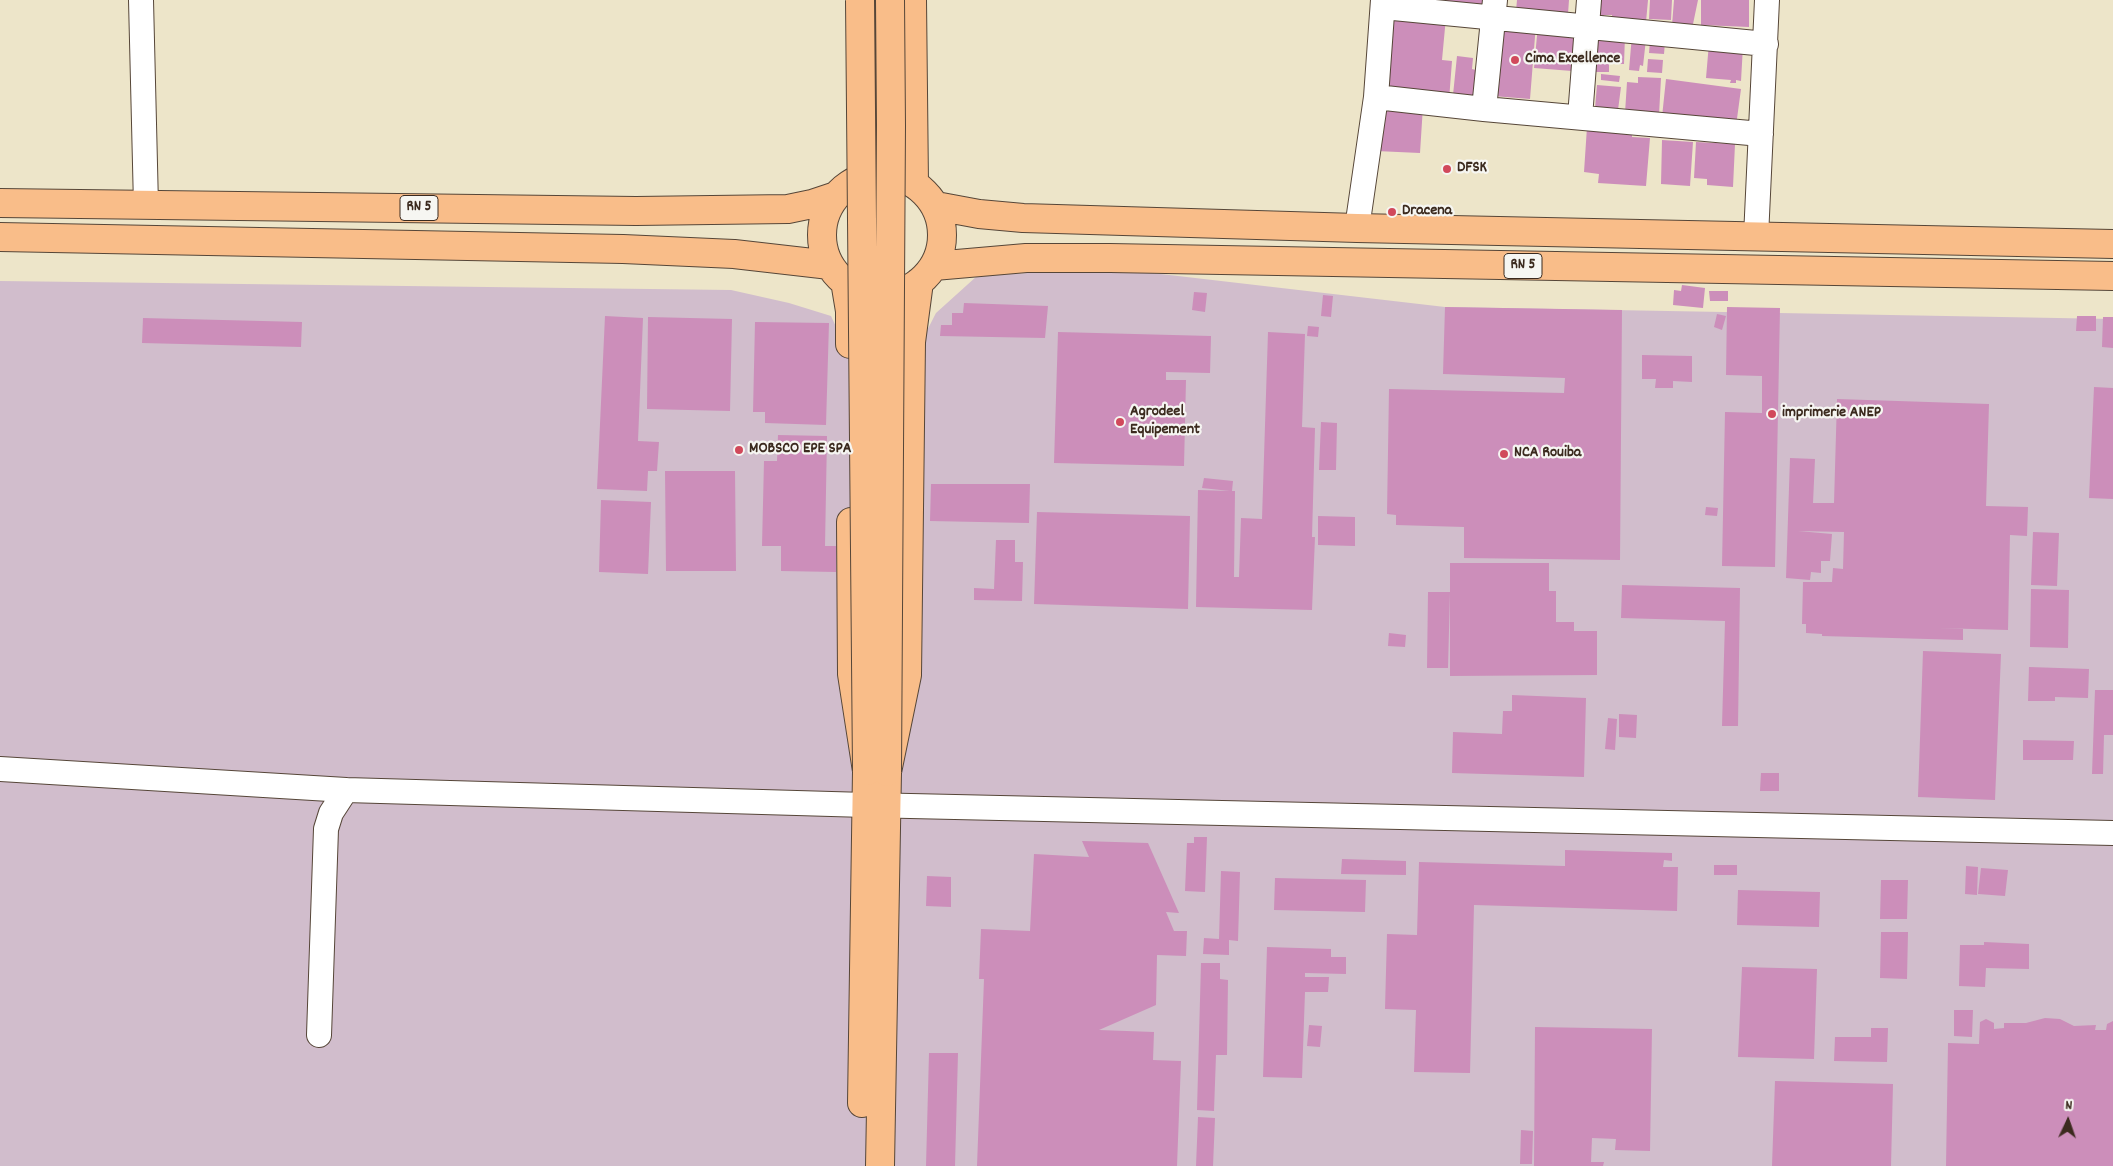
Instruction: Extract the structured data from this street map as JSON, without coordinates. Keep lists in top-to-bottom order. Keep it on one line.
{"streets":{"highway":["RN 5"]},"places":["Cima Excellence","DFSK","Dracena","imprimerie ANEP","Agrodeel Equipement","MOBSCO EPE SPA","NCA Rouiba"],"north":"top"}
